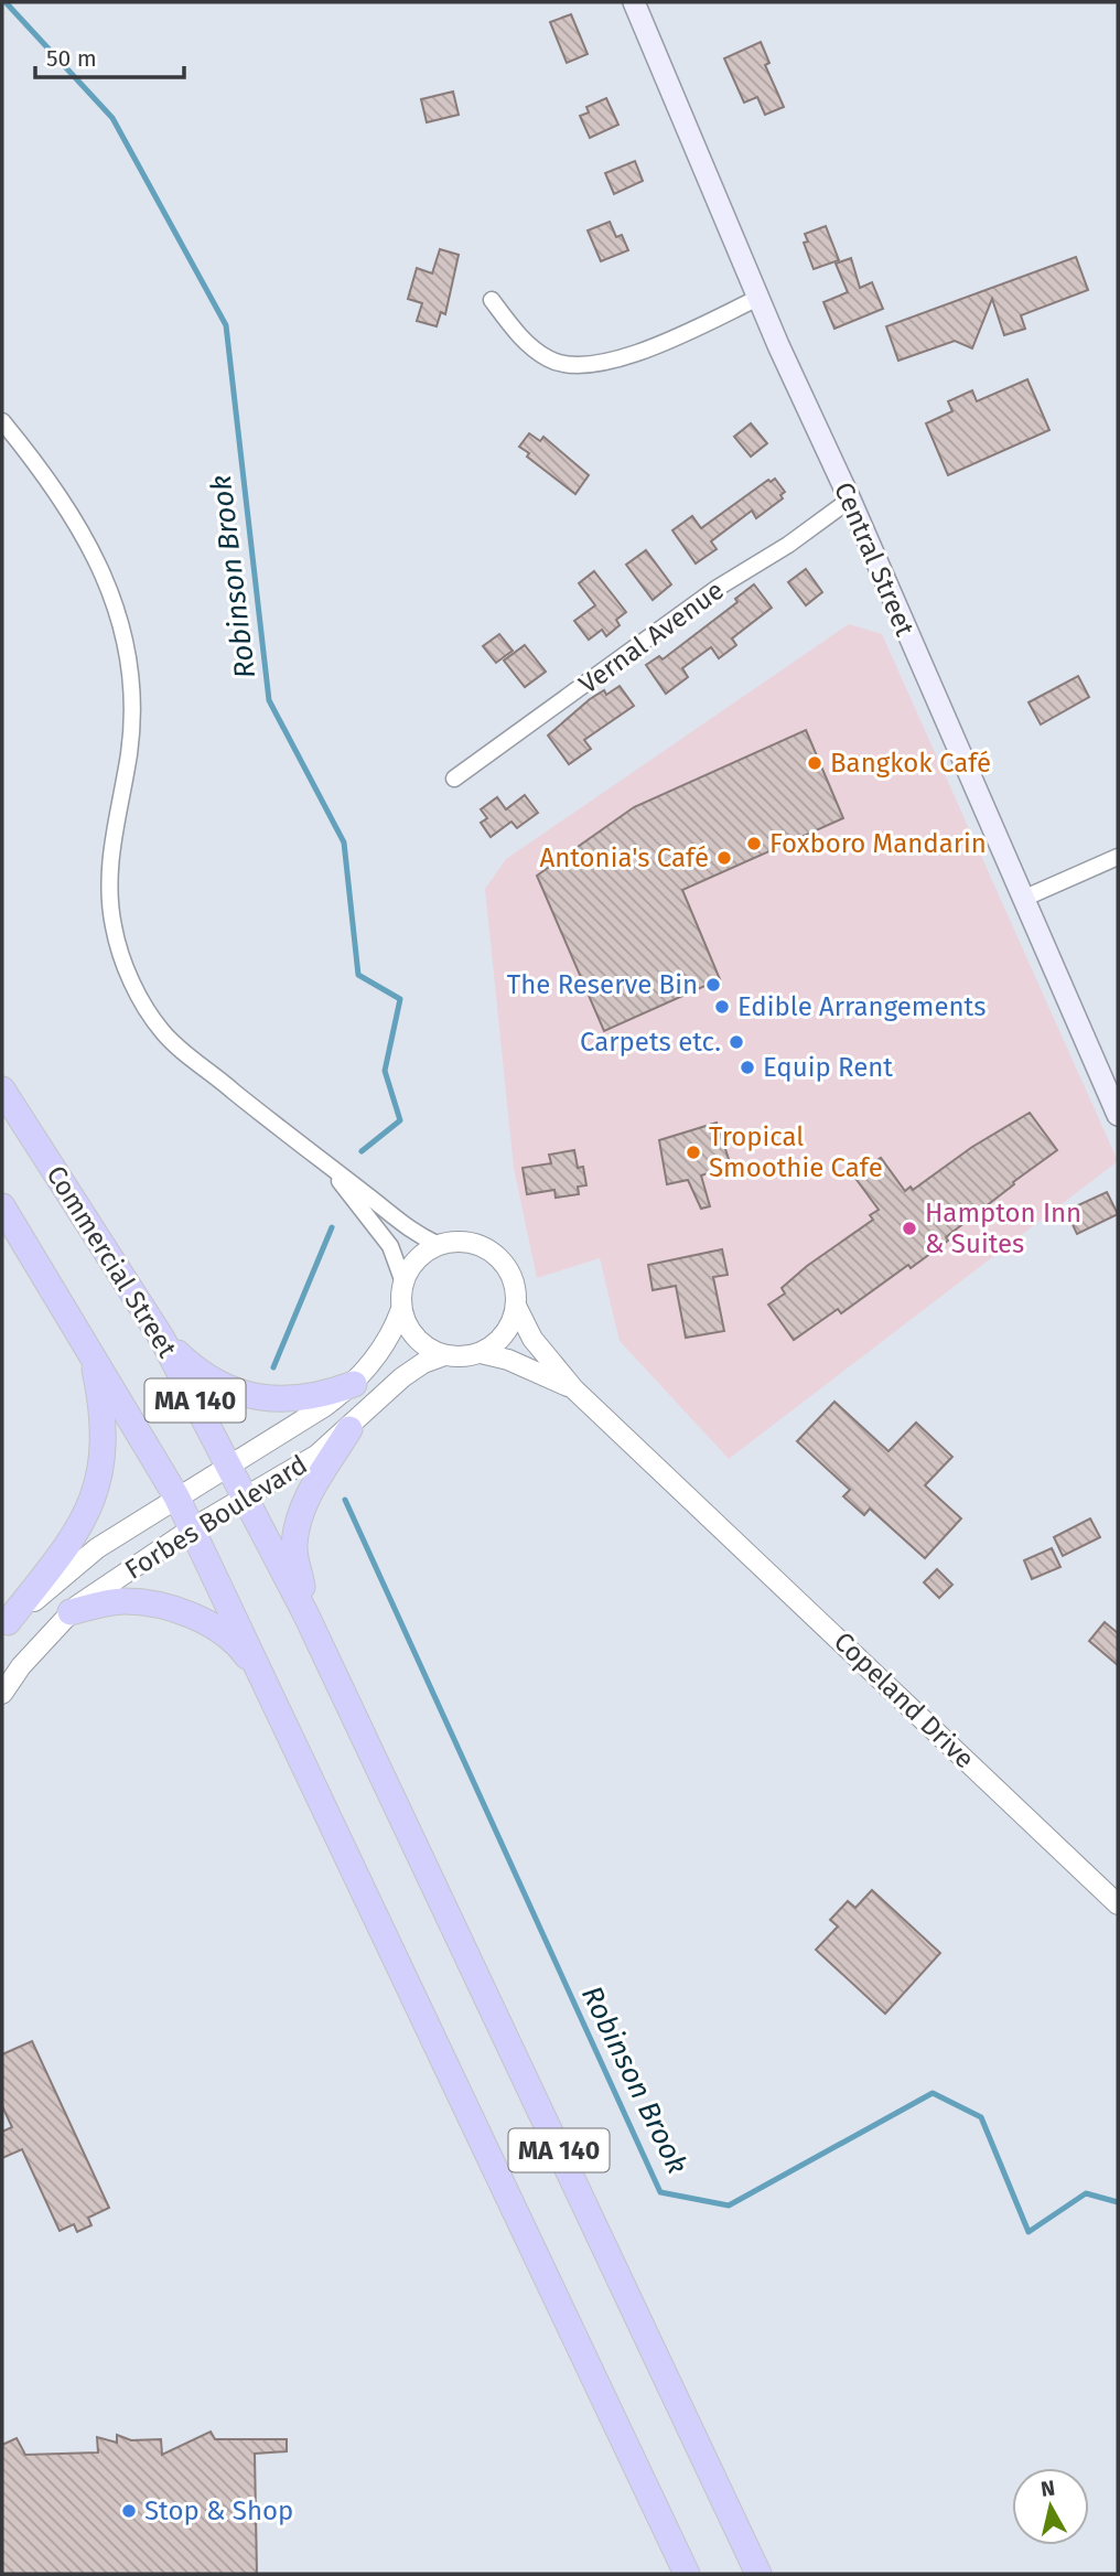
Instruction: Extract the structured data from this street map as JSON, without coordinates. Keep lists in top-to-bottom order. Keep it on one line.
{"streets":{"highway":["Commercial Street","MA 140"],"main road":["Central Street"],"street":["Vernal Avenue","Forbes Boulevard","Copeland Drive"]},"crossings":[["Central Street","Vernal Avenue"],["Commercial Street","Forbes Boulevard"],["MA 140","Forbes Boulevard"]],"water":["Robinson Brook"],"places":["Bangkok Café","Foxboro Mandarin","Antonia's Café","The Reserve Bin","Edible Arrangements","Carpets etc.","Equip Rent","Tropical Smoothie Cafe","Hampton Inn & Suites","Stop & Shop"],"scale_bar":"50 m","north":"top"}
